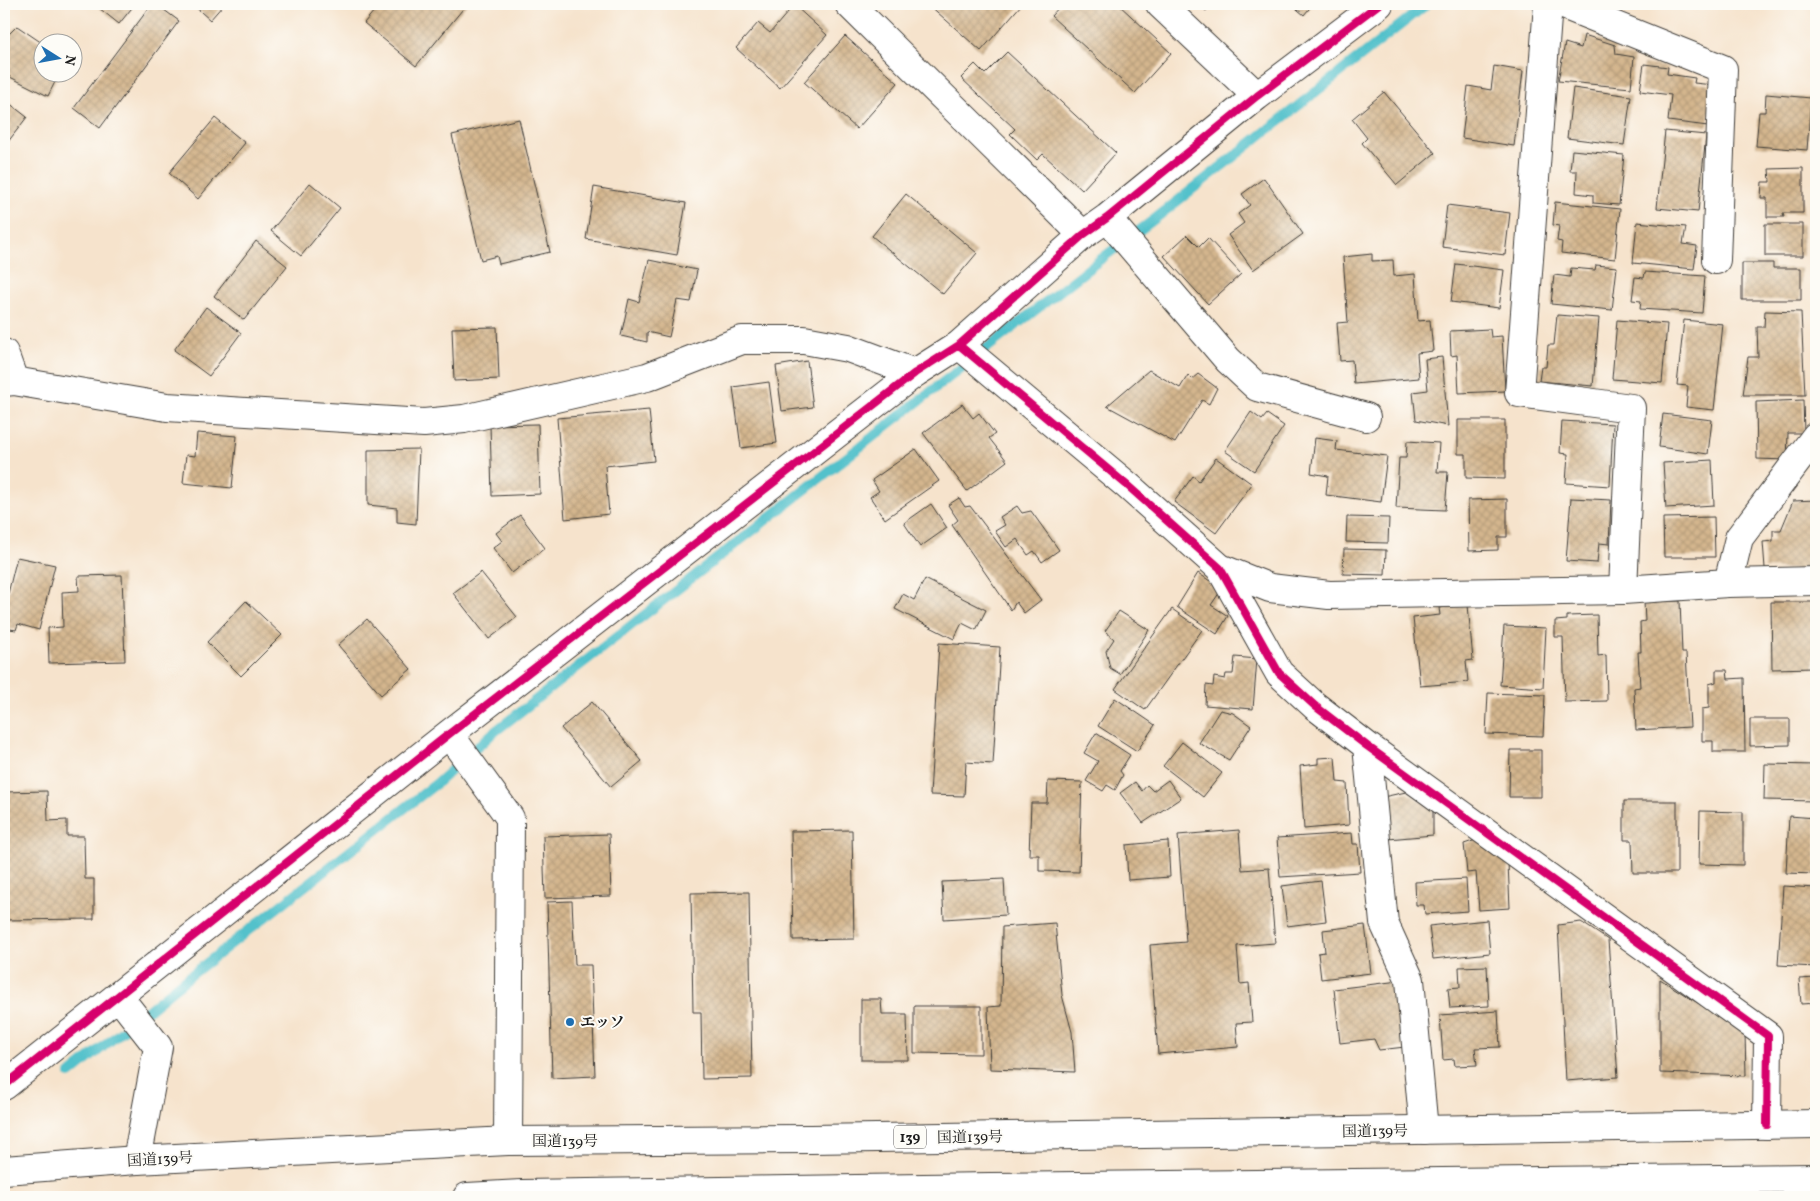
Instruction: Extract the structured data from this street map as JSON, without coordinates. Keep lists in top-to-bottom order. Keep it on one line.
{"streets":{"main road":["国道139号","139"]},"places":["エッソ"],"north":"right"}
